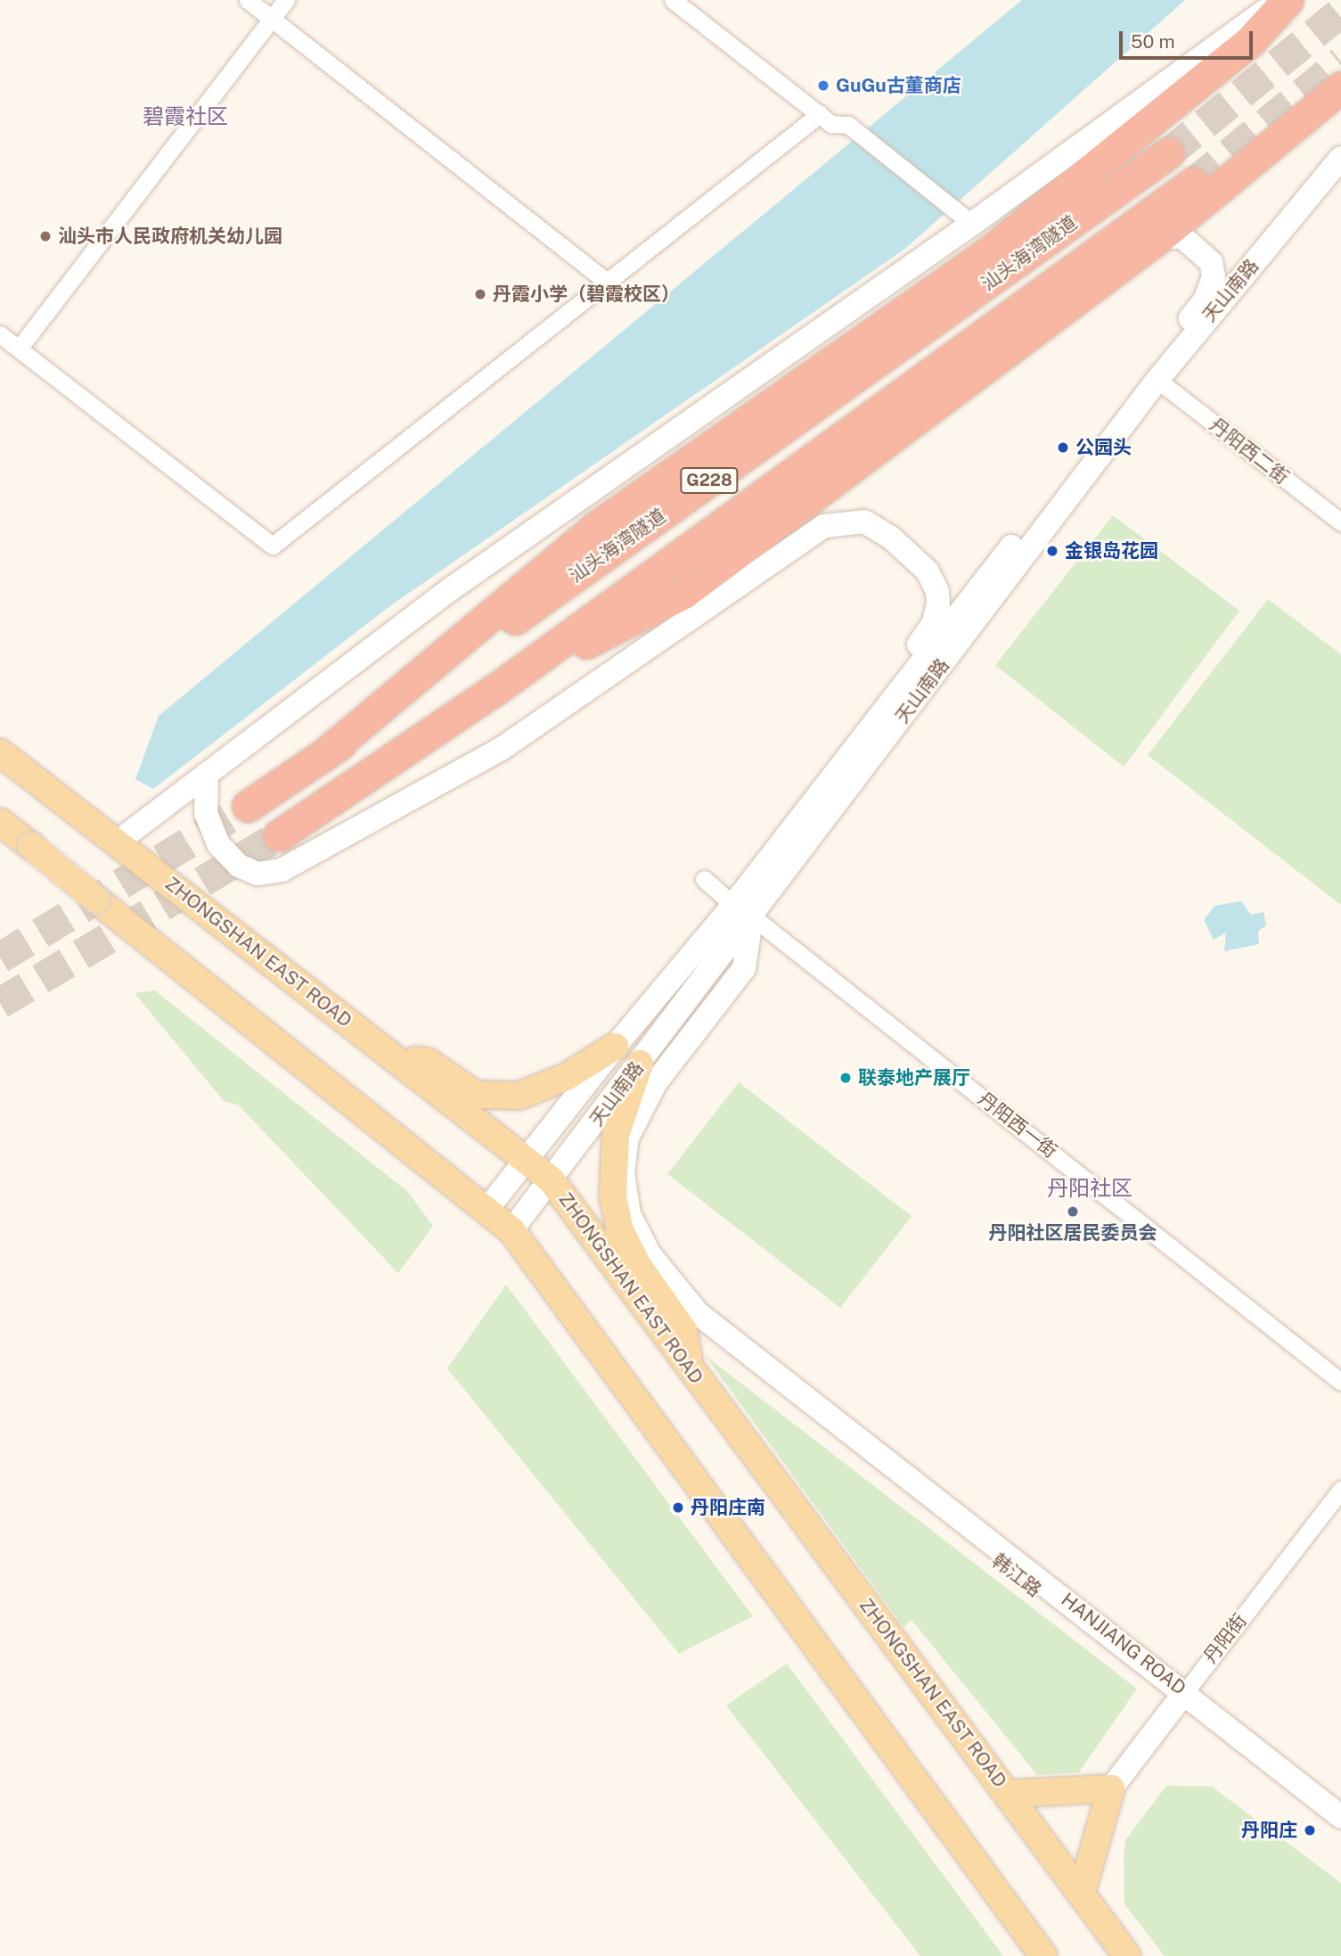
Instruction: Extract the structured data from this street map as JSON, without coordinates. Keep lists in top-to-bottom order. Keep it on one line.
{"streets":{"highway":["汕头海湾隧道","G228"],"main road":["天山南路","ZHONGSHAN EAST ROAD","韩江路","丹阳街","HANJIANG ROAD"],"street":["丹阳西二街","丹阳西一街"]},"crossings":[["天山南路","丹阳西二街"],["天山南路","ZHONGSHAN EAST ROAD"],["天山南路","丹阳西一街"],["韩江路","丹阳街"],["韩江路","HANJIANG ROAD"],["丹阳街","HANJIANG ROAD"]],"districts":["碧霞社区","丹阳社区"],"places":["GuGu古董商店","汕头市人民政府机关幼儿园","丹霞小学（碧霞校区）","公园头","金银岛花园","联泰地产展厅","丹阳社区居民委员会","丹阳庄南","丹阳庄"],"scale_bar":"50 m"}
